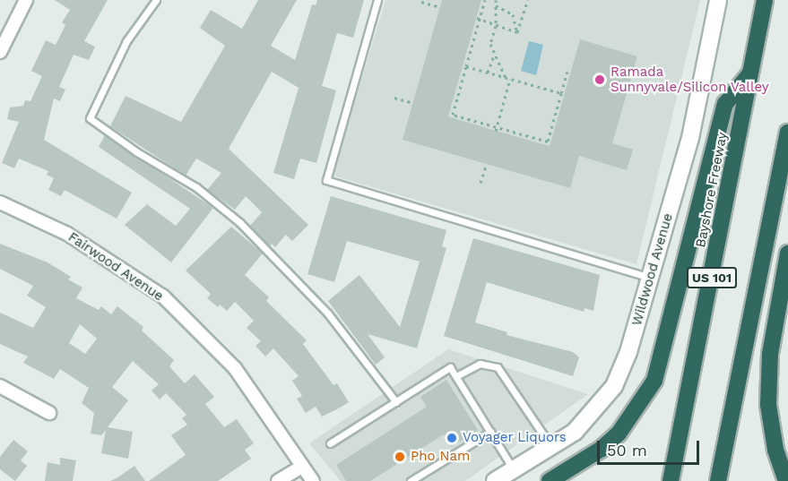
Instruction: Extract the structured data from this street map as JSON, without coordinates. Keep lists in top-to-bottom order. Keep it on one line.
{"streets":{"highway":["Bayshore Freeway","US 101"],"street":["Fairwood Avenue","Wildwood Avenue"]},"places":["Ramada Sunnyvale/Silicon Valley","Voyager Liquors","Pho Nam"],"scale_bar":"50 m"}
